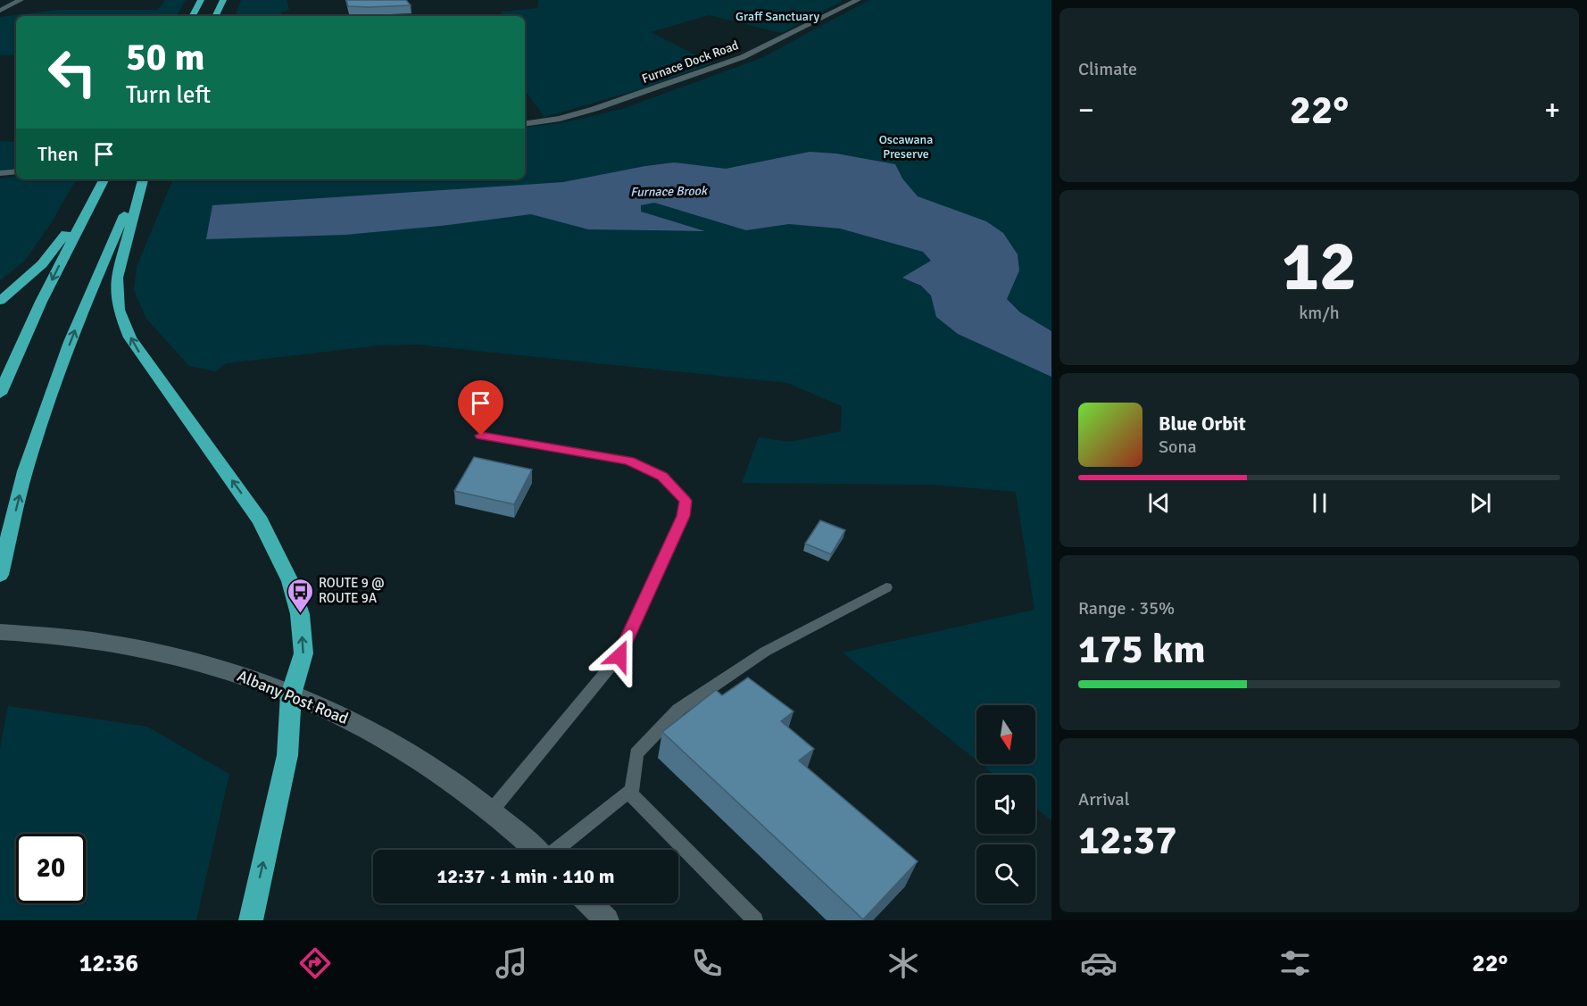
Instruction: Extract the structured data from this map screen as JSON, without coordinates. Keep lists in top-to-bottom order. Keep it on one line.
{"streets":{"street":["Furnace Dock Road","Albany Post Road"]},"water":["Furnace Brook"],"parks":["Graff Sanctuary","Oscawana Preserve"],"places":{"bus stop":["ROUTE 9 @ ROUTE 9A"]},"north":"bottom","page":{"tile":["Climate",["12","km/h"],["Range · 35%","175 km"],["Arrival","12:37"]],"turn":["50 m","Turn left"],"heat":["−","22°","+"],"then":"Then","song":["Blue Orbit","Sona"],"limit":"20","trip":"12:37 · 1 min · 110 m","tabs":["12:36","22°"]}}
